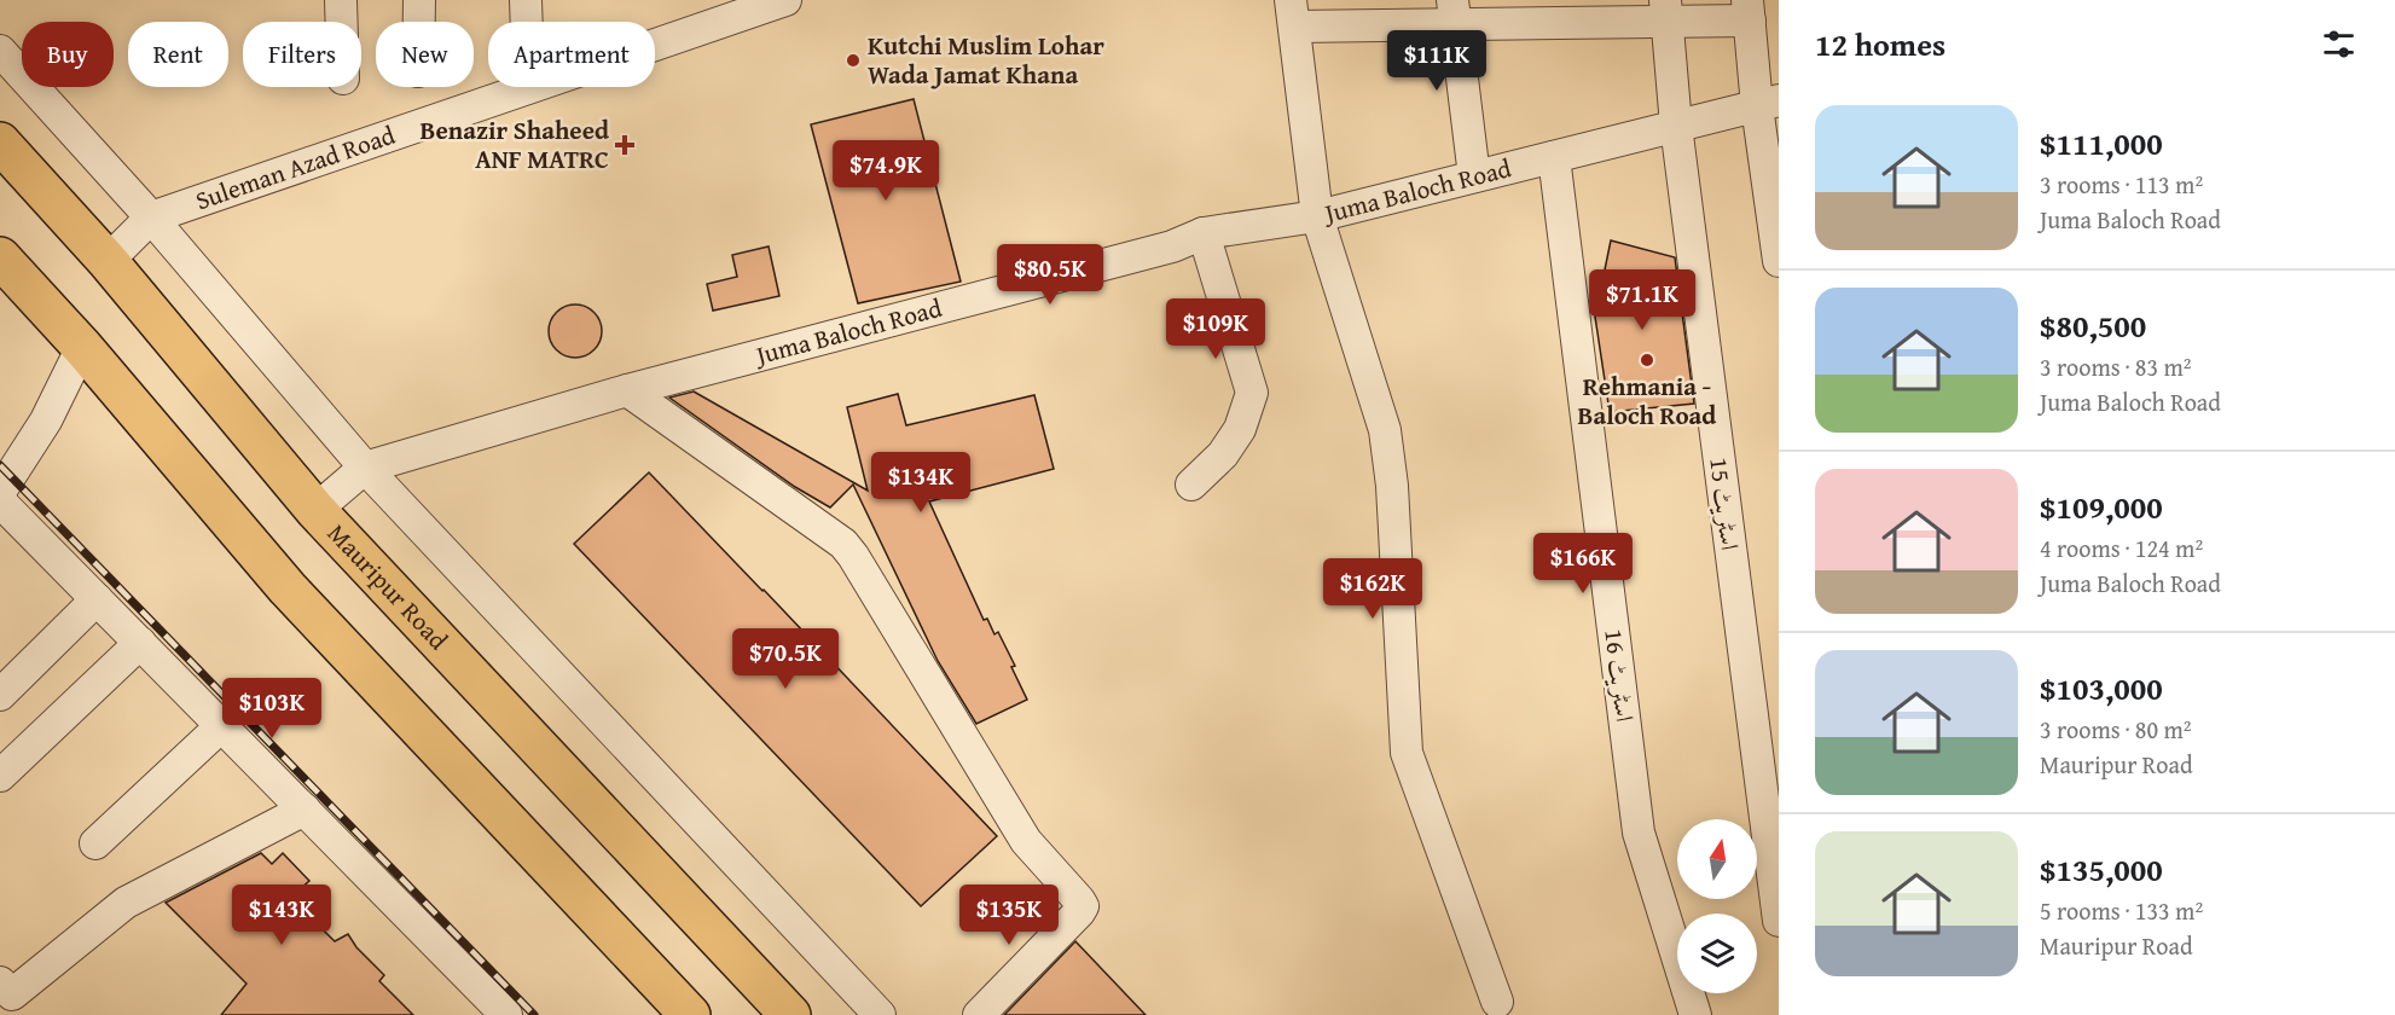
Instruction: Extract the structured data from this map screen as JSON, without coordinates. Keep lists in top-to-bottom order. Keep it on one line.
{"streets":{"highway":["Mauripur Road"],"street":["Suleman Azad Road","Juma Baloch Road","اسٹریٹ 15","اسٹریٹ 16"]},"crossings":[["Suleman Azad Road","Mauripur Road"],["Juma Baloch Road","اسٹریٹ 15"],["Juma Baloch Road","Mauripur Road"],["Juma Baloch Road","اسٹریٹ 16"]],"places":{"other":["Kutchi Muslim Lohar Wada Jamat Khana","Rehmania - Baloch Road"],"health":["Benazir Shaheed ANF MATRC"]},"north":"top","page":{"heading":"12 homes","chip":["Buy","Rent","Filters","New","Apartment"],"price":["$111K","$74.9K","$80.5K","$71.1K","$109K","$134K","$166K","$162K","$70.5K","$103K","$143K","$135K"],"list":[{"name":"$111,000","note":"3 rooms · 113 m² · Juma Baloch Road"},{"name":"$80,500","note":"3 rooms · 83 m² · Juma Baloch Road"},{"name":"$109,000","note":"4 rooms · 124 m² · Juma Baloch Road"},{"name":"$103,000","note":"3 rooms · 80 m² · Mauripur Road"},{"name":"$135,000","note":"5 rooms · 133 m² · Mauripur Road"}]}}
